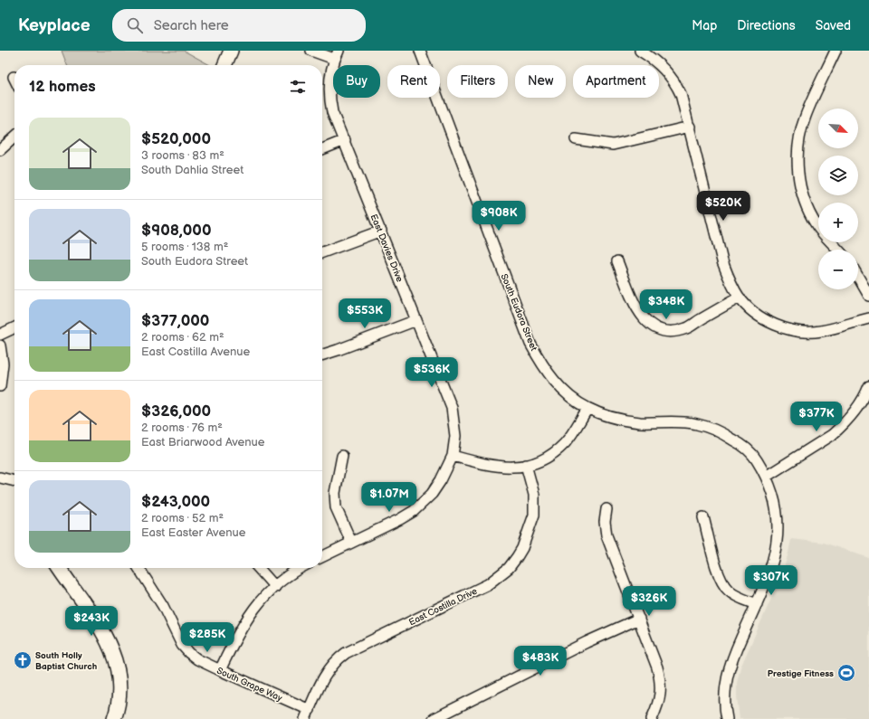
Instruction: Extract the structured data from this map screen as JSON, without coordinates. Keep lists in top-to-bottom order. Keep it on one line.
{"streets":{"street":["East Davies Drive","South Eudora Street","East Costilla Drive","South Grape Way"]},"crossings":[["East Costilla Drive","South Grape Way"]],"places":{"church":["South Holly Baptist Church"],"sports":["Prestige Fitness"]},"north":"bottom right","page":{"header":"Keyplace","search":"Search here","nav":["Map","Directions","Saved"],"chip":["Buy","Rent","Filters","New","Apartment"],"heading":"12 homes","map_buttons":["+","−"],"list":[{"name":"$520,000","note":"3 rooms · 83 m² · South Dahlia Street"},{"name":"$908,000","note":"5 rooms · 138 m² · South Eudora Street"},{"name":"$377,000","note":"2 rooms · 62 m² · East Costilla Avenue"},{"name":"$326,000","note":"2 rooms · 76 m² · East Briarwood Avenue"},{"name":"$243,000","note":"2 rooms · 52 m² · East Easter Avenue"}],"price":["$520K","$908K","$348K","$553K","$536K","$377K","$1.07M","$307K","$326K","$243K","$285K","$483K"]}}
